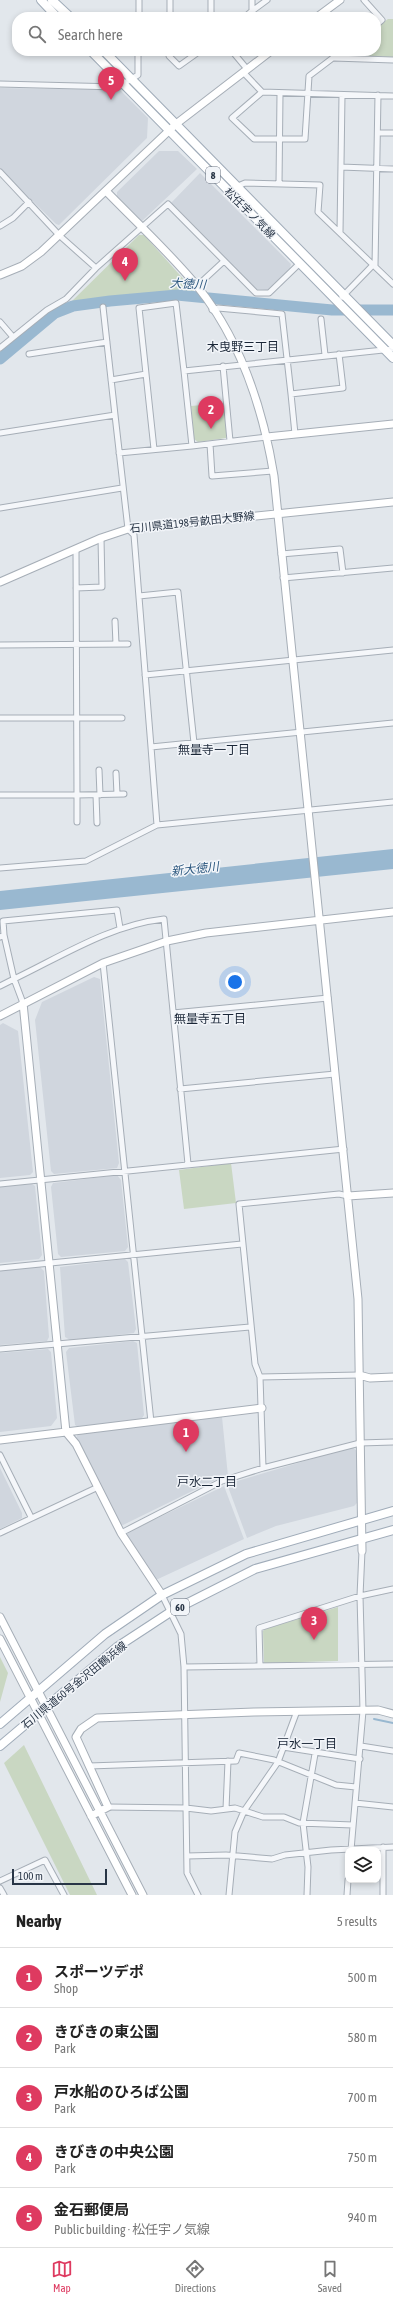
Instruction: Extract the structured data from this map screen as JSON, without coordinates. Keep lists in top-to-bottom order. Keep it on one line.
{"streets":{"main road":["8","松任宇ノ気線","60","石川県道60号金沢田鶴浜線"],"street":["石川県道198号畝田大野線"]},"districts":["木曳野三丁目","無量寺一丁目","無量寺五丁目","戸水二丁目","戸水一丁目"],"water":["大徳川","新大徳川"],"scale_bar":"100 m","page":{"search":"Search here","pins":["5","4","2","1","3"],"scale":"100 m","heading":["Nearby","5 results"],"list":[{"mark":"1","name":"スポーツデポ","note":"Shop","value":"500 m"},{"mark":"2","name":"きびきの東公園","note":"Park","value":"580 m"},{"mark":"3","name":"戸水船のひろば公園","note":"Park","value":"700 m"},{"mark":"4","name":"きびきの中央公園","note":"Park","value":"750 m"},{"mark":"5","name":"金石郵便局","note":"Public building · 松任宇ノ気線","value":"940 m"}],"nav":["Map","Directions","Saved"]}}
